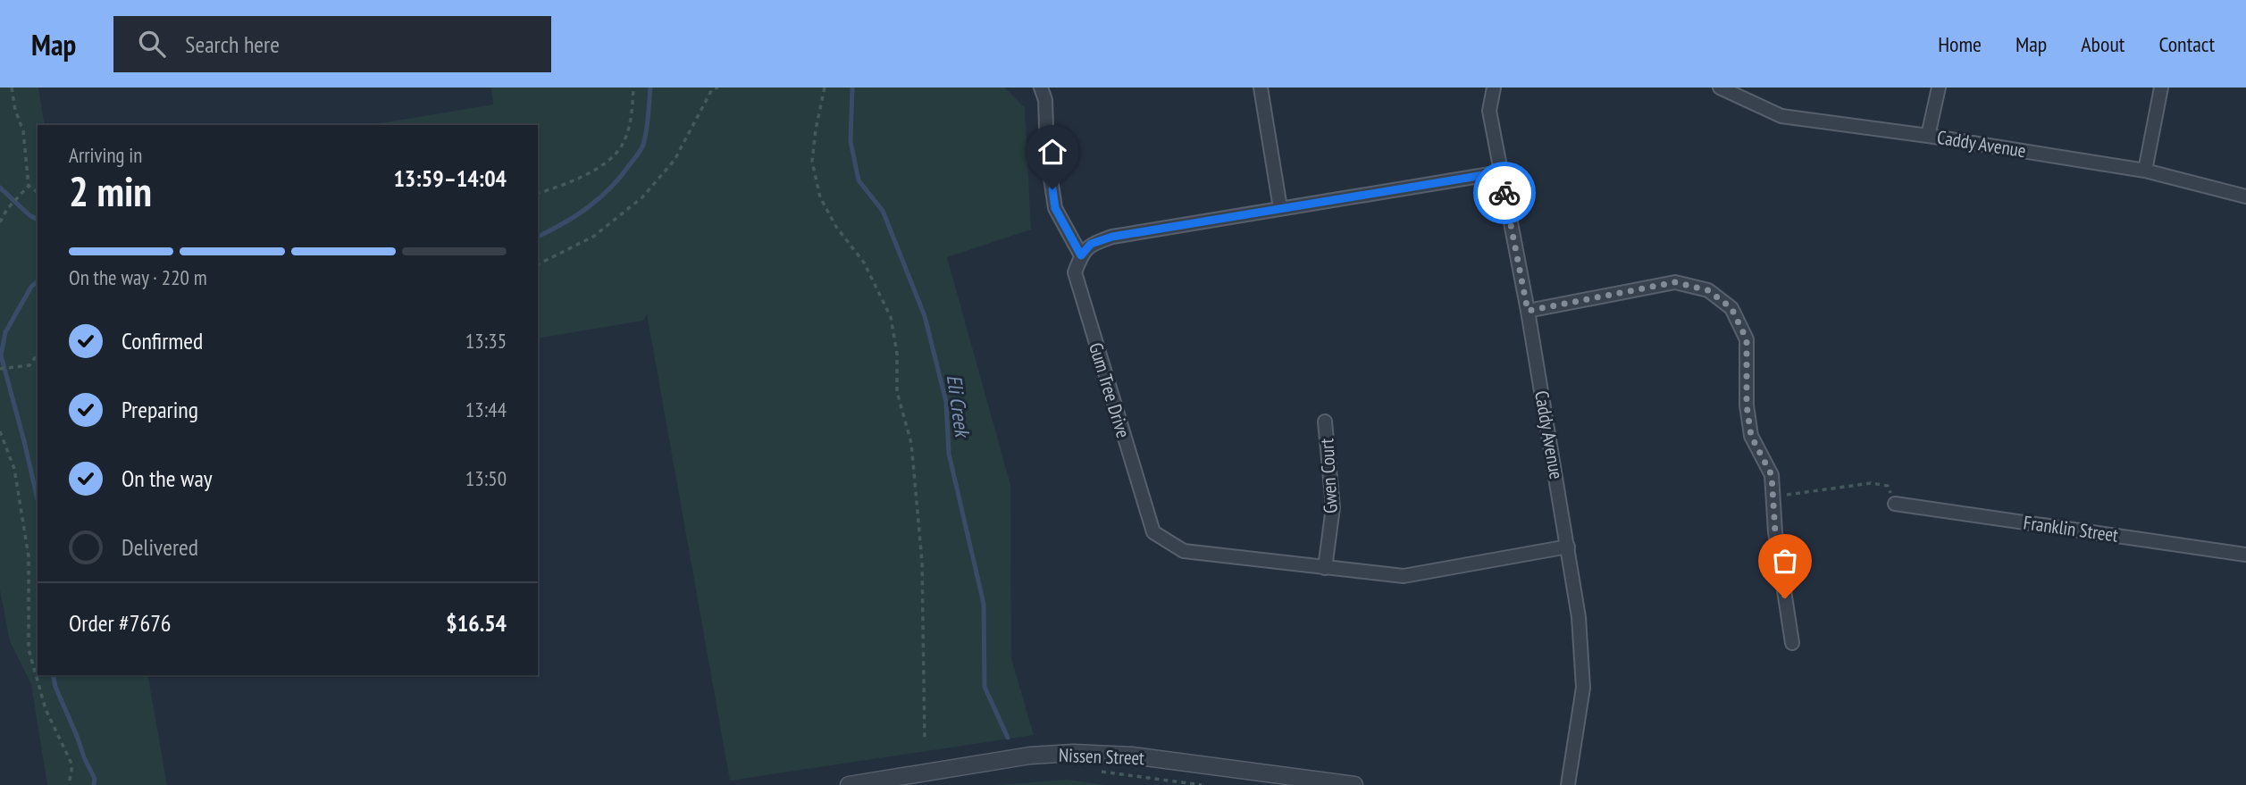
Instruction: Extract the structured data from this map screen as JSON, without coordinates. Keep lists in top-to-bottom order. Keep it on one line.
{"streets":{"street":["Caddy Avenue","Gum Tree Drive","Gwen Court","Franklin Street","Nissen Street"]},"crossings":[["Caddy Avenue","Gum Tree Drive"],["Gum Tree Drive","Gwen Court"]],"water":["Eli Creek"],"page":{"header":"Map","search":"Search here","nav":["Home","Map","About","Contact"],"heading":["2 min","Arriving in","13:59–14:04"],"panel":["Order #7676","$16.54"],"bar":"On the way · 220 m","list":[["Confirmed","13:35"],["Preparing","13:44"],["On the way","13:50"],"Delivered"]}}
